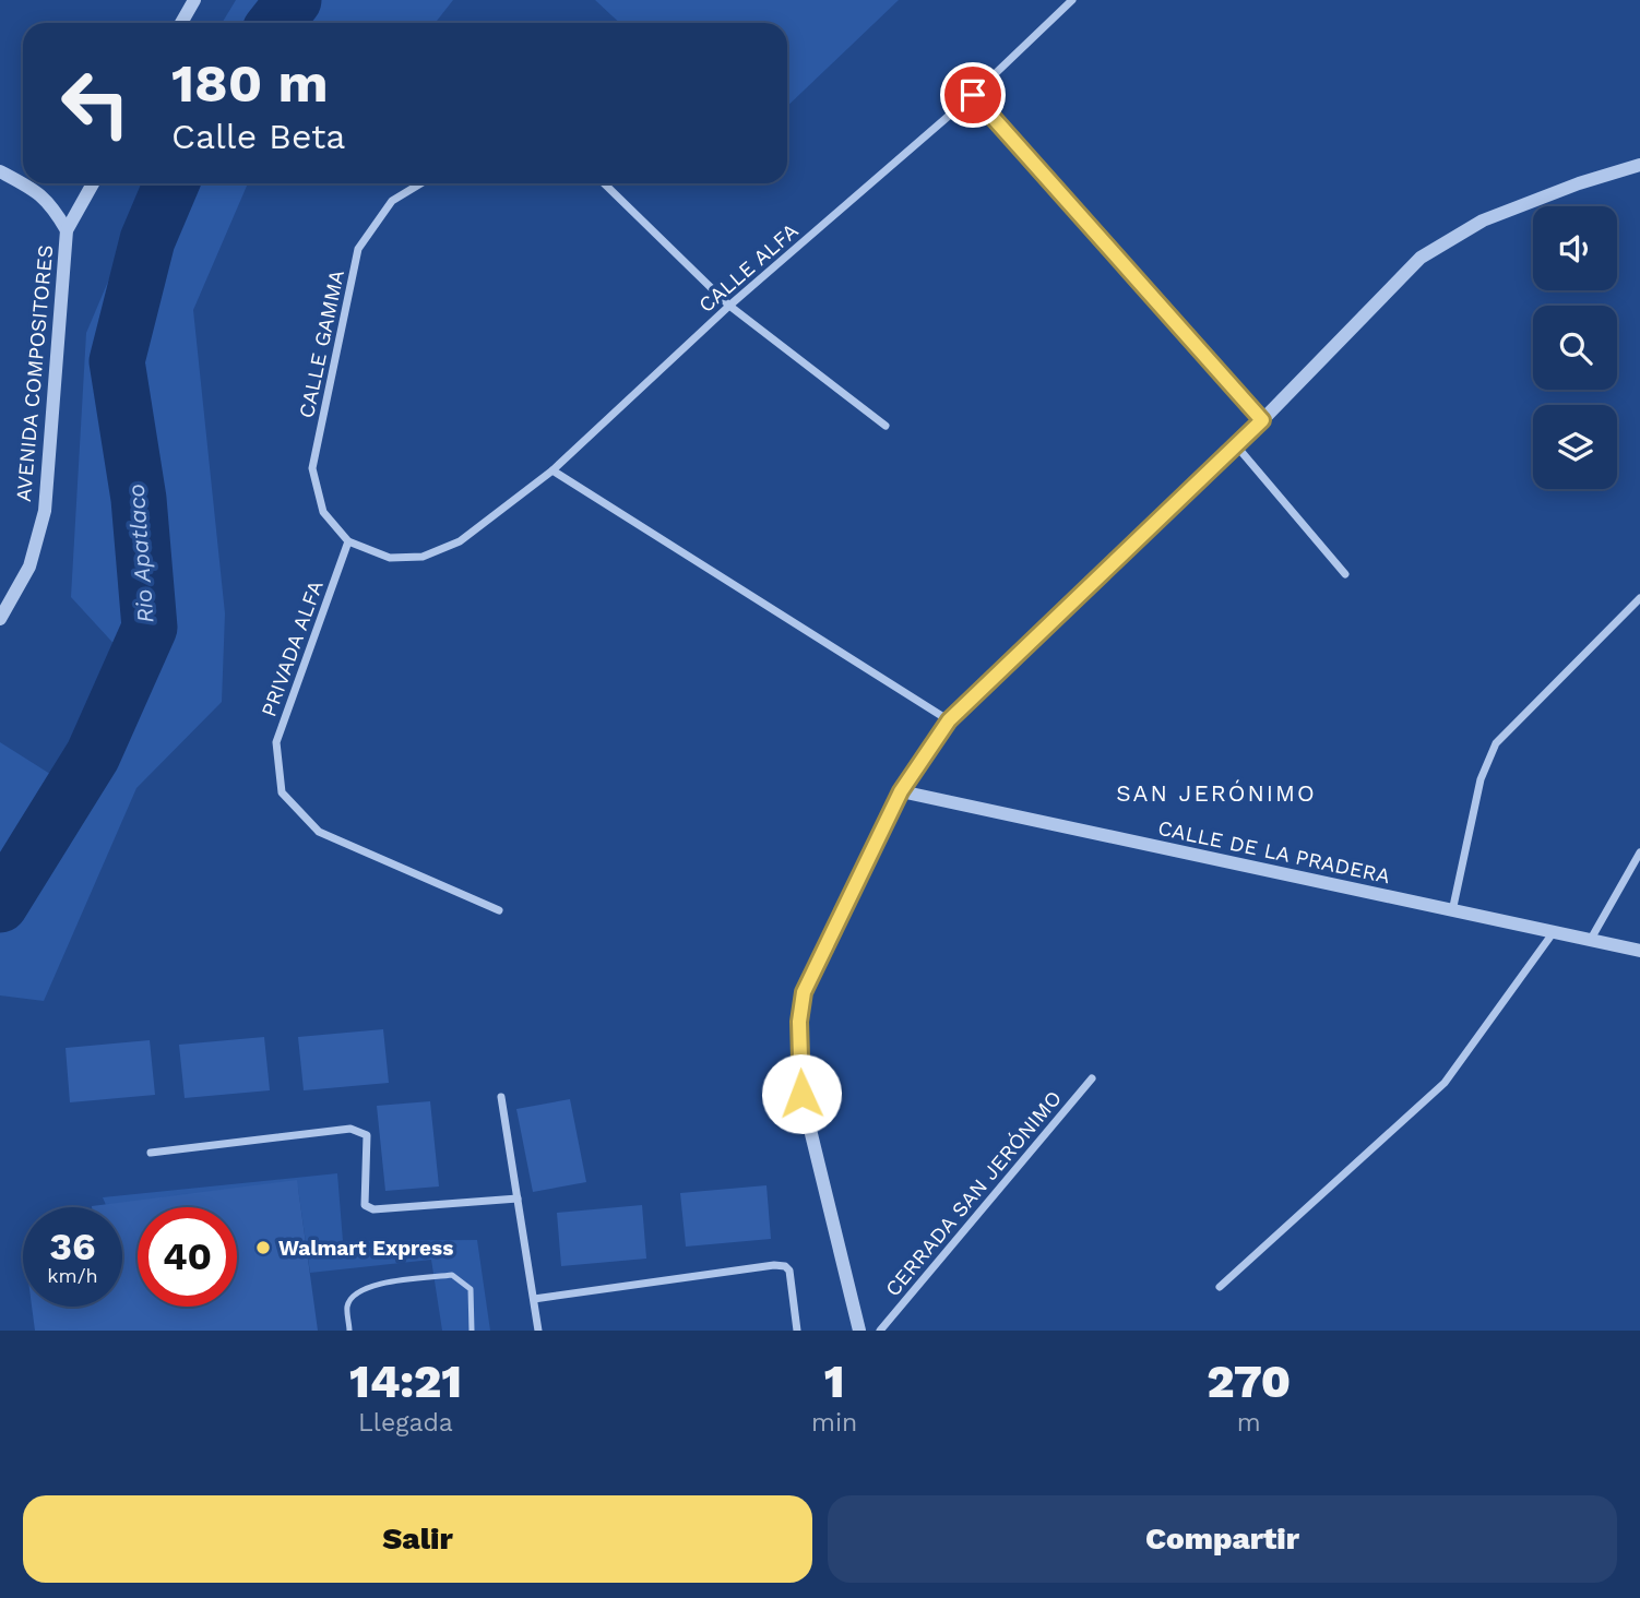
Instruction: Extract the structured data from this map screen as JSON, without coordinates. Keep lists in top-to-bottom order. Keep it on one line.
{"streets":{"street":["CALLE ALFA","CALLE GAMMA","AVENIDA COMPOSITORES","PRIVADA ALFA","CALLE DE LA PRADERA","CERRADA SAN JERÓNIMO"]},"crossings":[["CALLE ALFA","CALLE GAMMA"],["CALLE ALFA","PRIVADA ALFA"],["CALLE GAMMA","PRIVADA ALFA"]],"districts":["SAN JERÓNIMO"],"water":["Rio Apatlaco"],"places":["Walmart Express"],"page":{"turn":["180 m","Calle Beta"],"speed":"36 km/h","limit":"40","eta":["14:21","Llegada","1","min","270","m"],"buttons":["Salir","Compartir"]}}
